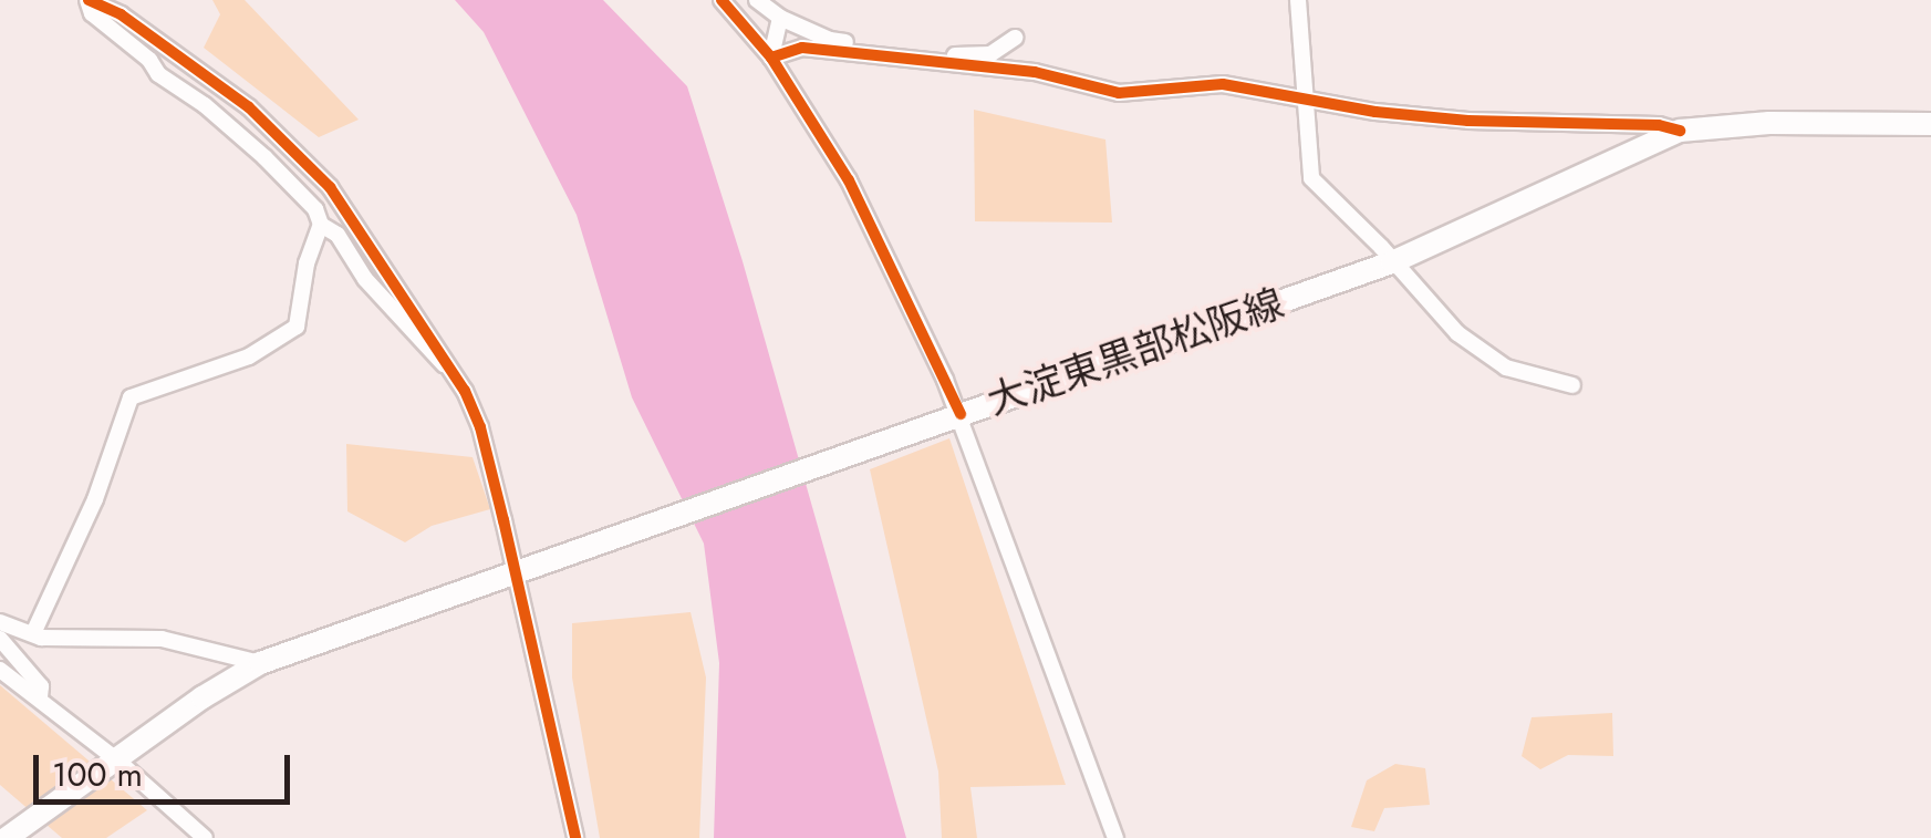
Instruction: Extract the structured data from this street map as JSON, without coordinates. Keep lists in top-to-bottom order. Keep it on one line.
{"streets":{"main road":["大淀東黒部松阪線"]},"scale_bar":"100 m"}
